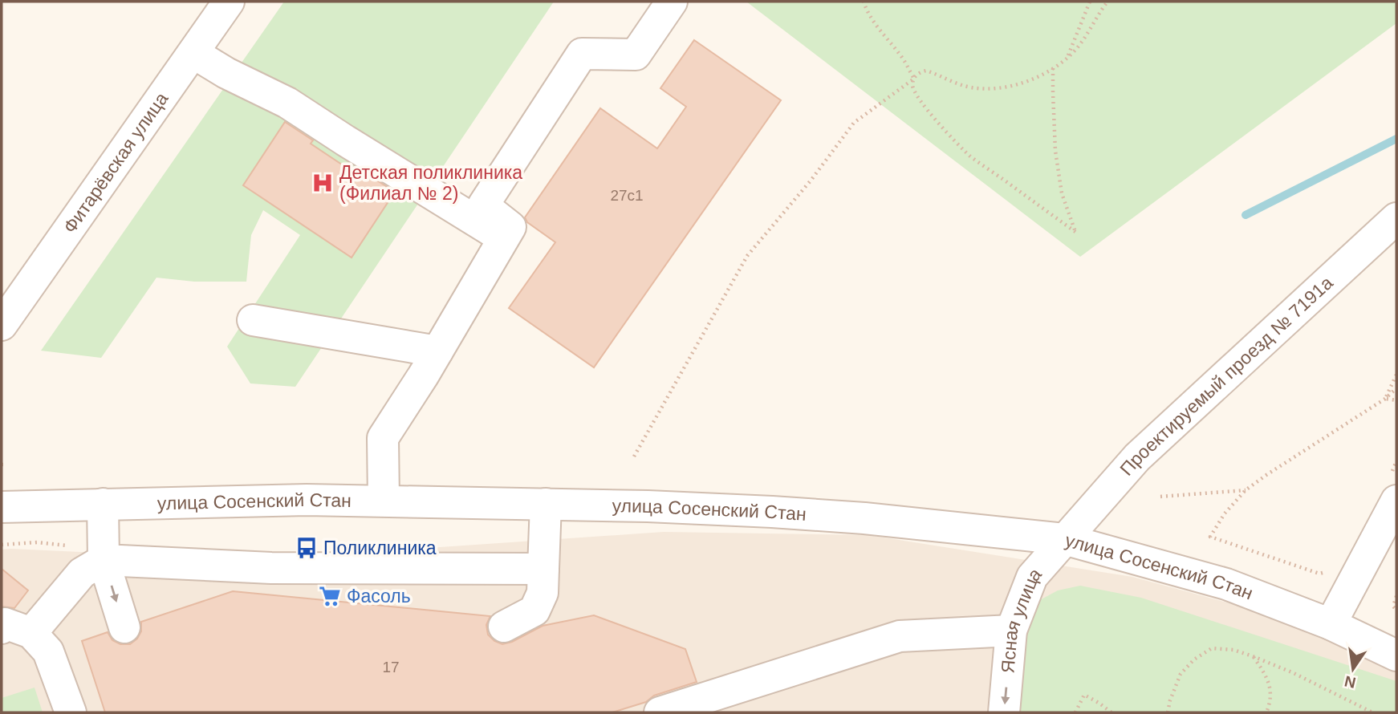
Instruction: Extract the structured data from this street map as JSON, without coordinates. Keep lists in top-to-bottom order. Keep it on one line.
{"streets":{"street":["Фитарёвская улица","Проектируемый проезд № 7191а","улица Сосенский Стан","Ясная улица"]},"crossings":[["Проектируемый проезд № 7191а","улица Сосенский Стан"],["Проектируемый проезд № 7191а","Ясная улица"],["улица Сосенский Стан","Ясная улица"]],"one_way":["Ясная улица"],"places":{"hospital":["Детская поликлиника (Филиал № 2)"],"bus stop":["Поликлиника"],"supermarket":["Фасоль"]},"house_numbers":["27c1","17"],"north":"bottom"}
